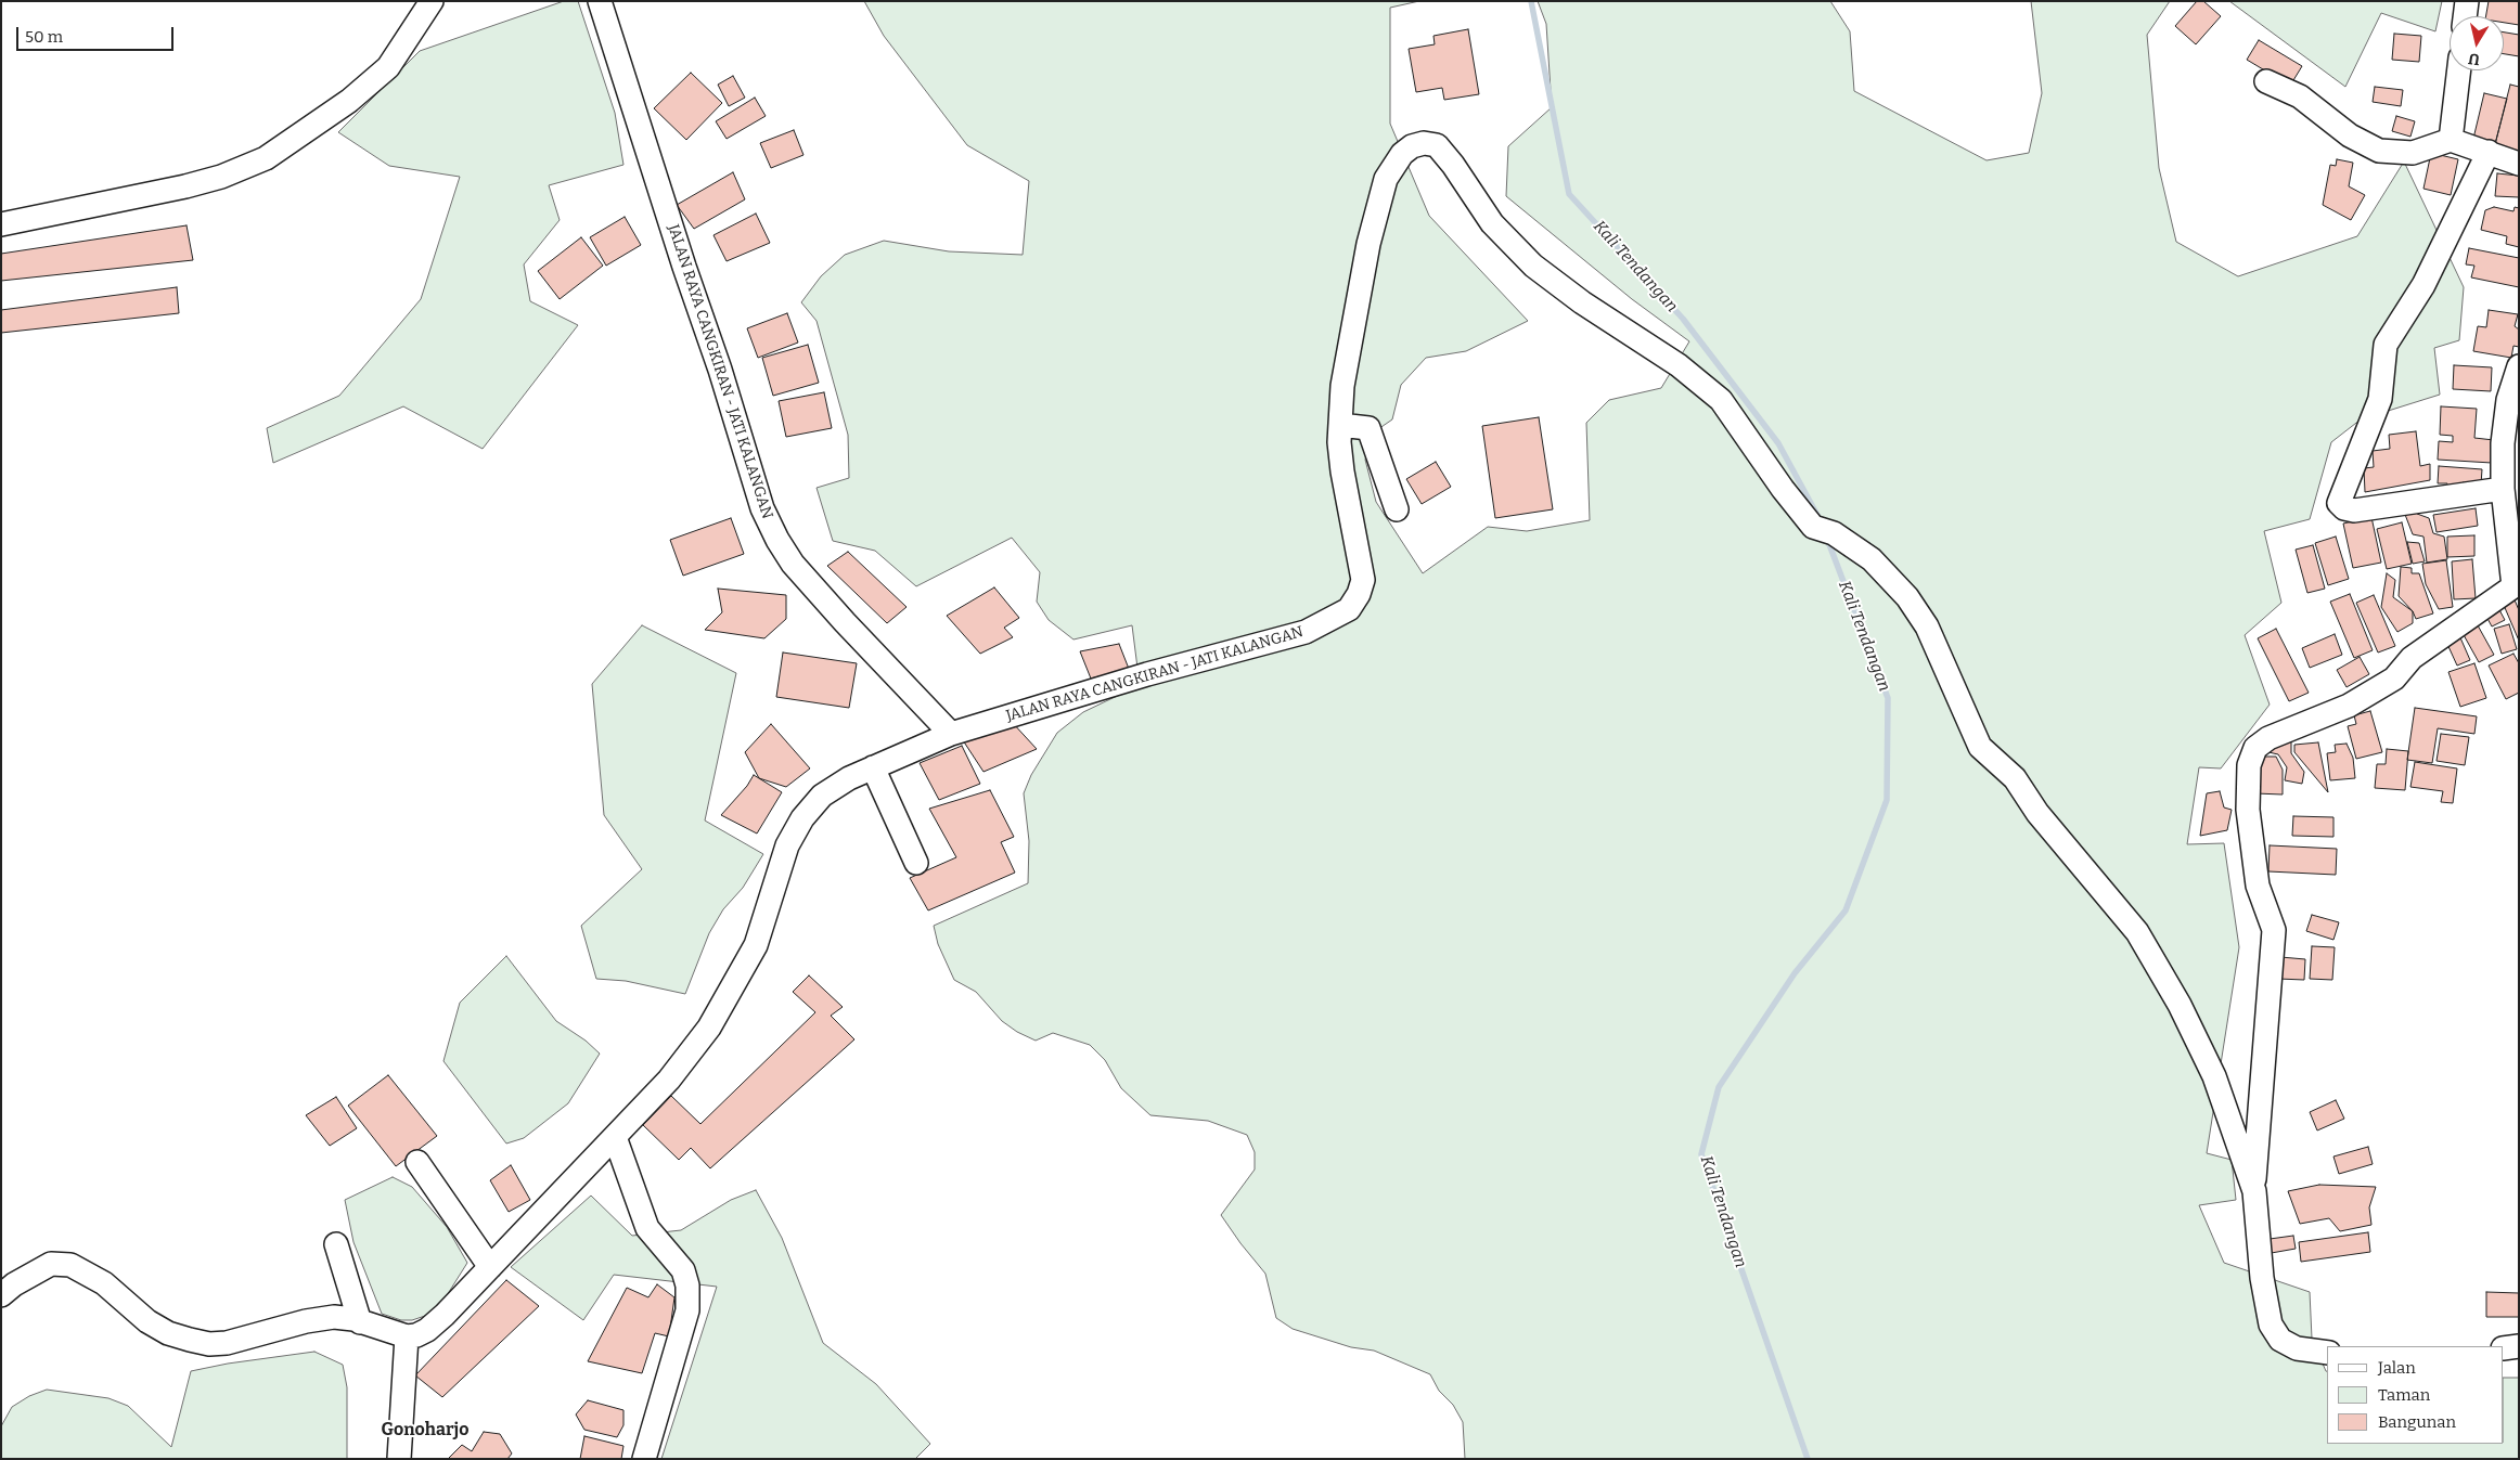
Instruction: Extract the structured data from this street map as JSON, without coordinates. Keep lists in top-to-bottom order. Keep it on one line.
{"streets":{"street":["JALAN RAYA CANGKIRAN - JATI KALANGAN"]},"districts":["Gonoharjo"],"water":["Kali Tendangan"],"legend":["Jalan","Taman","Bangunan"],"scale_bar":"50 m","north":"bottom"}
